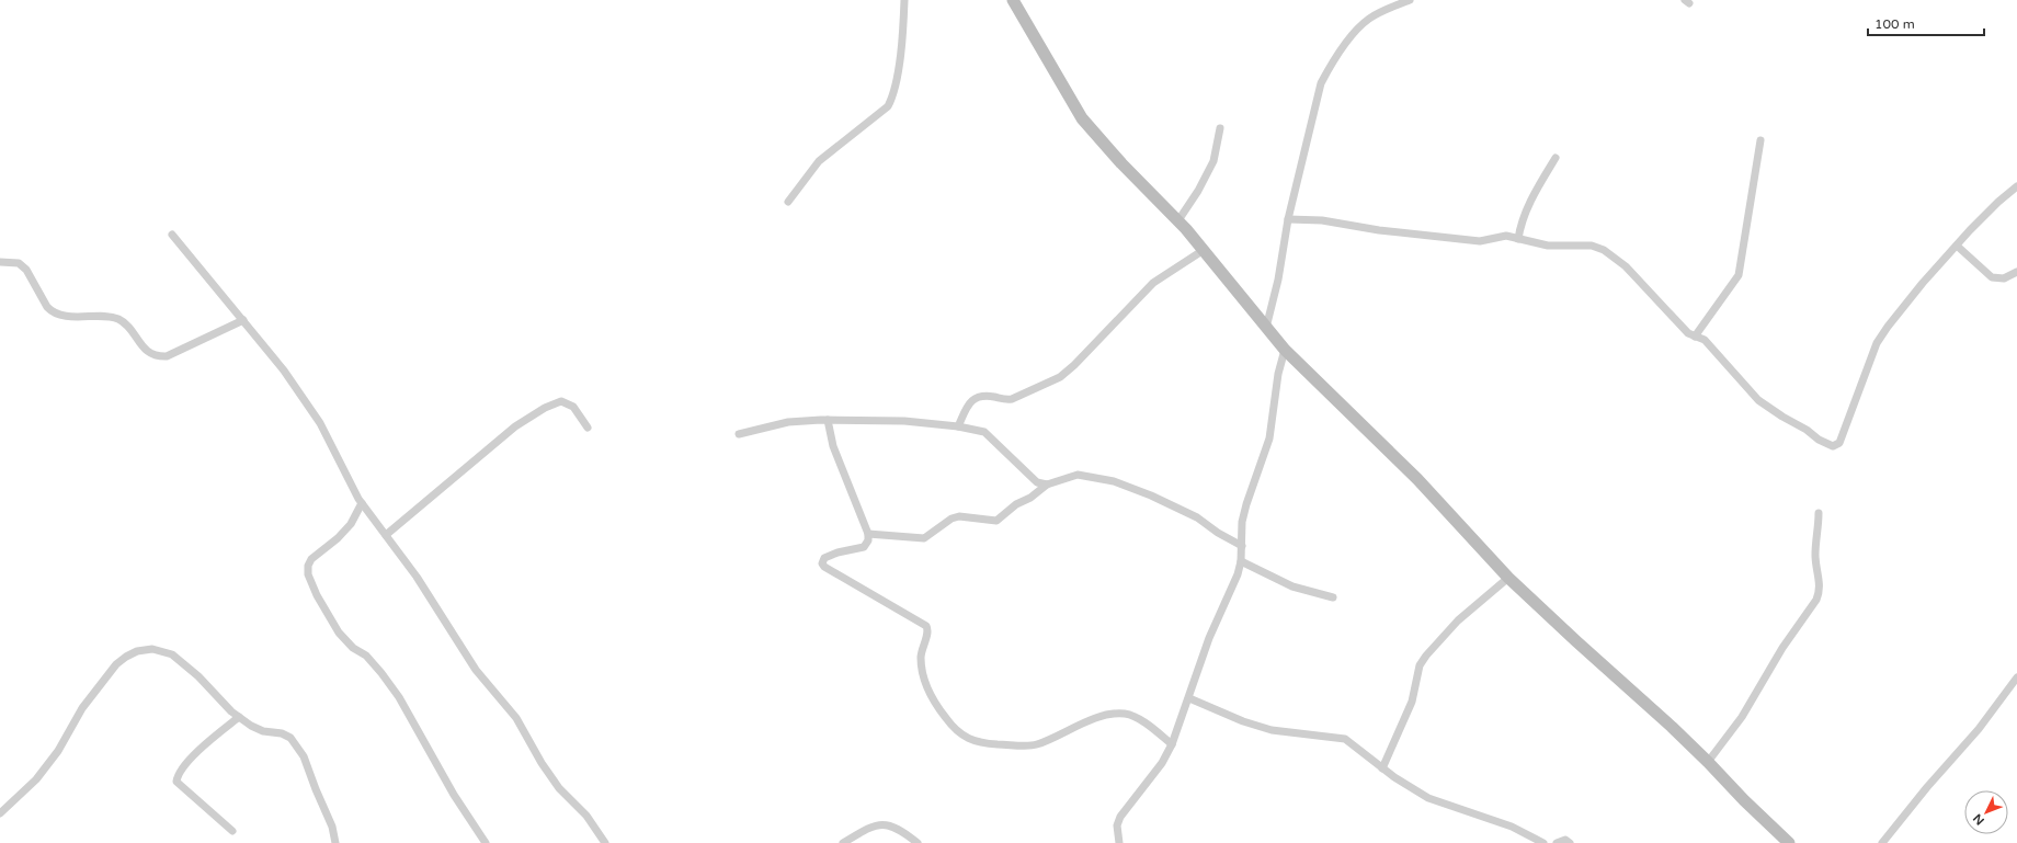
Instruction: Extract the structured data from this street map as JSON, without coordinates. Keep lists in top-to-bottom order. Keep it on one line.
{"scale_bar":"100 m","north":"bottom left"}
